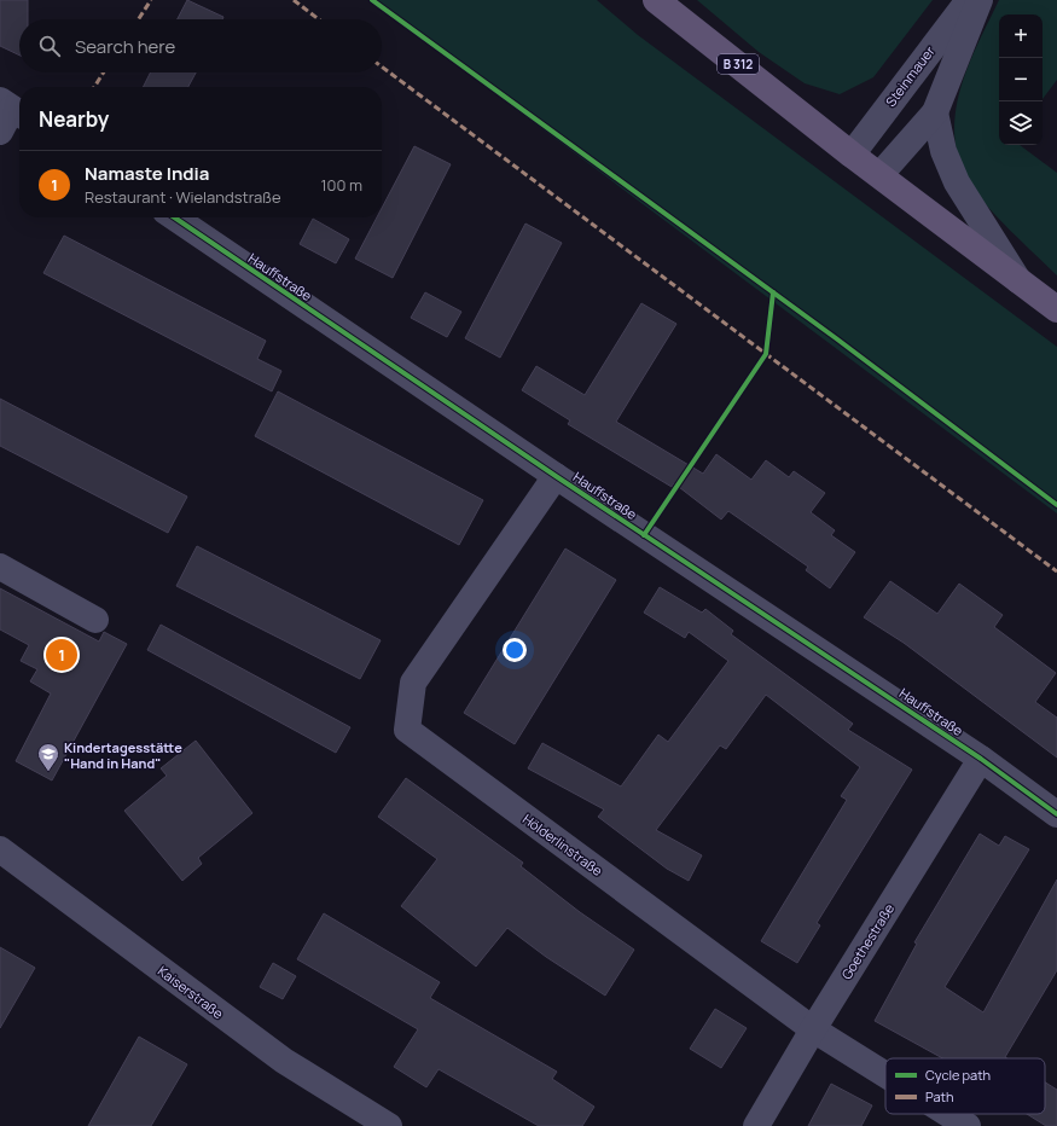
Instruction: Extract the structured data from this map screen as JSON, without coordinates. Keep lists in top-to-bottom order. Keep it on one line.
{"streets":{"main road":["B 312"],"street":["Steinmauer","Hauffstraße","Hölderlinstraße","Goethestraße","Kaiserstraße"]},"crossings":[["B 312","Steinmauer"],["Hauffstraße","Hölderlinstraße"],["Hauffstraße","Goethestraße"],["Hölderlinstraße","Goethestraße"]],"places":{"school or university":["Kindertagesstätte \"Hand in Hand\""]},"legend":["Cycle path","Path"],"page":{"map_buttons":["+","−"],"search":"Search here","heading":"Nearby","list":[{"mark":"1","name":"Namaste India","note":"Restaurant · Wielandstraße","value":"100 m"}],"pins":"1"}}
